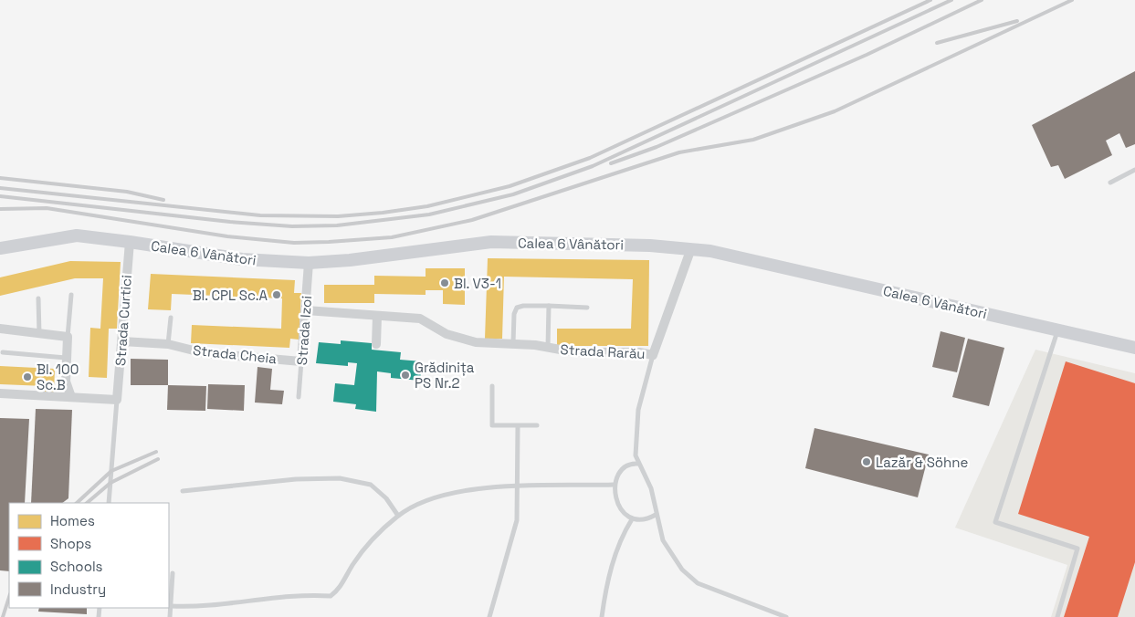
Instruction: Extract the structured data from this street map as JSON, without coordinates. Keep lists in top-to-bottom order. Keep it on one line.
{"streets":{"main road":["Calea 6 Vânători"],"street":["Strada Curtici","Strada Izoi","Strada Rarău","Strada Cheia"]},"crossings":[["Calea 6 Vânători","Strada Curtici"],["Calea 6 Vânători","Strada Izoi"],["Calea 6 Vânători","Strada Rarău"],["Strada Curtici","Strada Cheia"],["Strada Izoi","Strada Rarău"],["Strada Izoi","Strada Cheia"]],"places":["Bl. V3-1","Bl. CPL Sc.A","Grădinița PS Nr.2","Bl. 100 Sc.B","Lazăr & Söhne"],"legend":["Homes","Shops","Schools","Industry"]}
